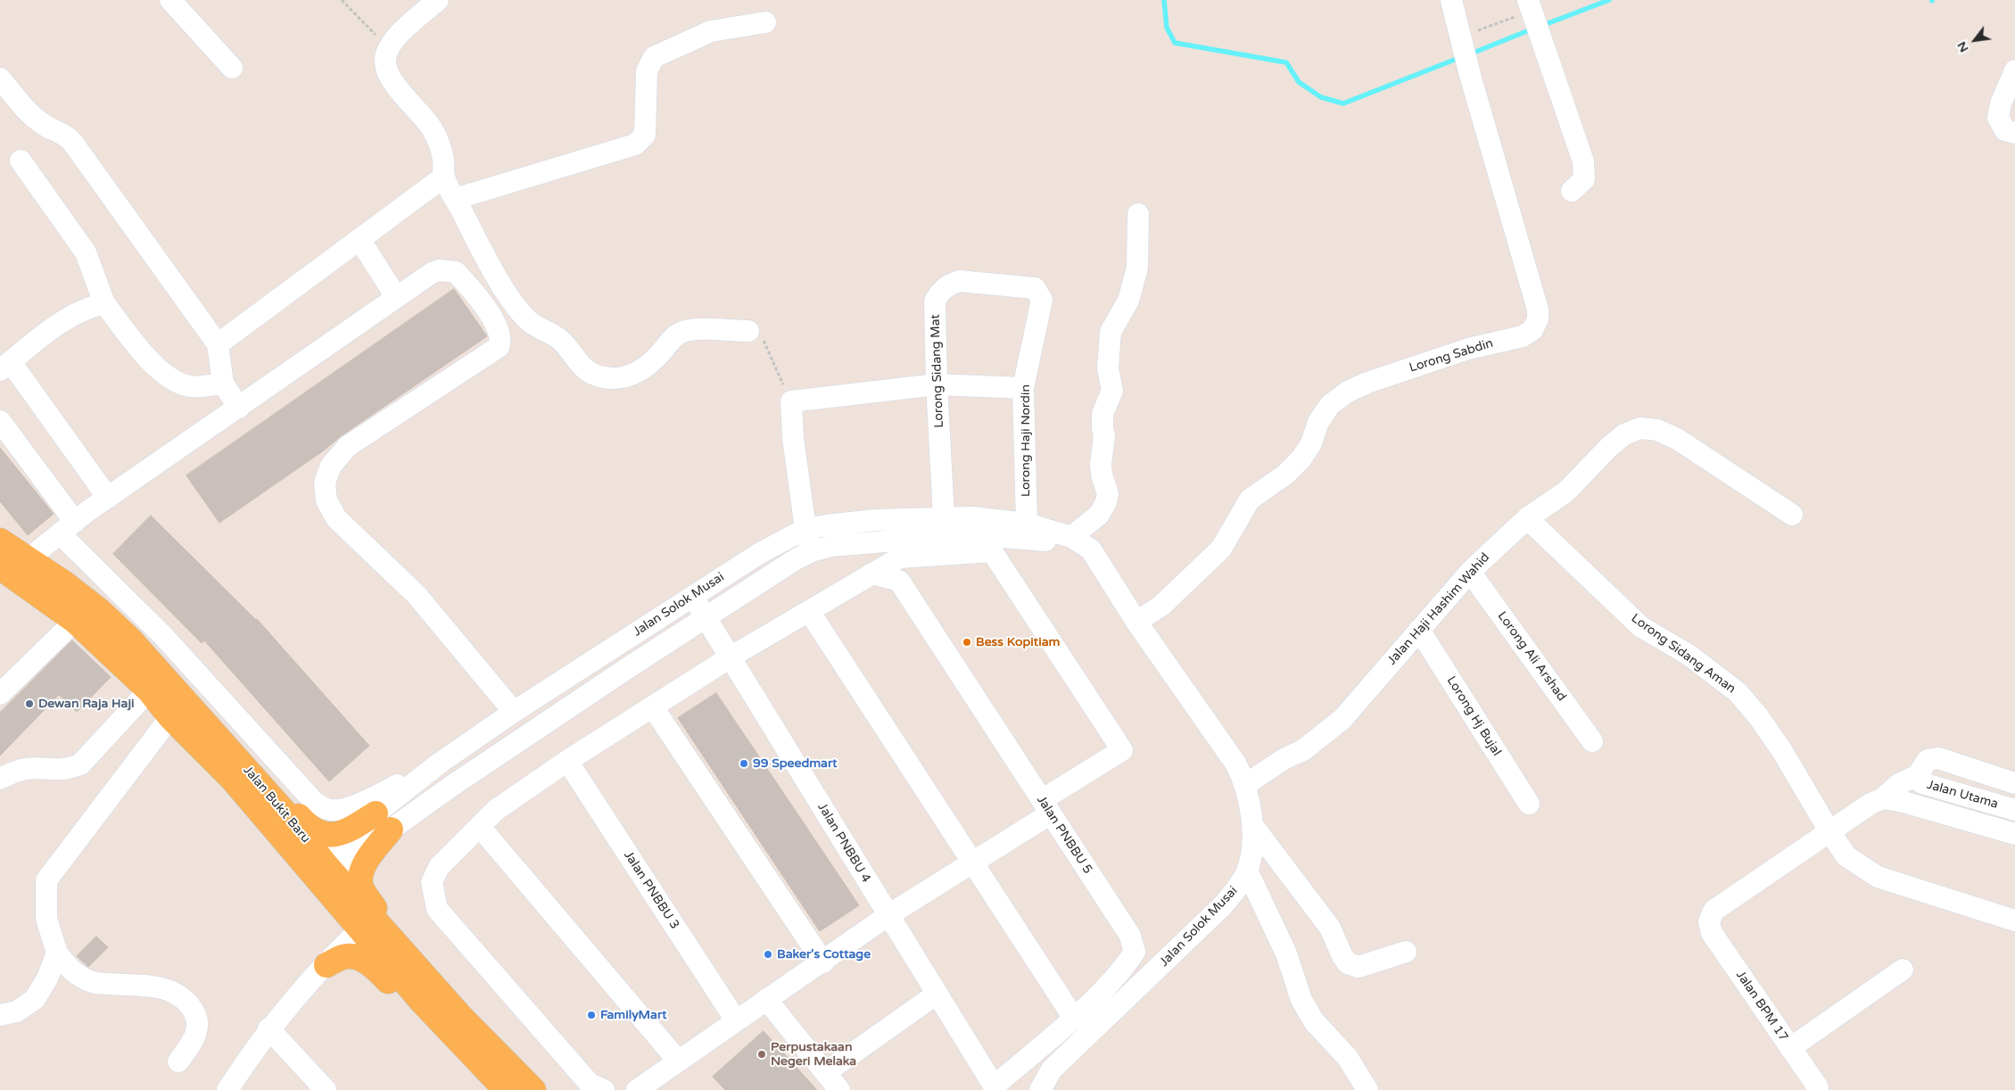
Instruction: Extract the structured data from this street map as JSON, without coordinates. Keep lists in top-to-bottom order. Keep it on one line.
{"streets":{"main road":["Jalan Bukit Baru"],"street":["Lorong Sabdin","Lorong Sidang Mat","Lorong Haji Nordin","Jalan Solok Musai","Jalan Haji Hashim Wahid","Lorong Sidang Aman","Lorong Ali Arshad","Lorong Hj Bujal","Jalan Utama","Jalan PNBBU 5","Jalan PNBBU 4","Jalan PNBBU 3","Jalan BPM 17"]},"crossings":[["Lorong Sabdin","Jalan Solok Musai"],["Lorong Sidang Mat","Lorong Haji Nordin"],["Lorong Sidang Mat","Jalan Solok Musai"],["Lorong Haji Nordin","Jalan Solok Musai"],["Jalan Solok Musai","Jalan Haji Hashim Wahid"],["Jalan Solok Musai","Jalan Bukit Baru"],["Jalan Solok Musai","Jalan PNBBU 4"],["Jalan Haji Hashim Wahid","Lorong Sidang Aman"],["Jalan Haji Hashim Wahid","Lorong Ali Arshad"],["Jalan Haji Hashim Wahid","Lorong Hj Bujal"],["Lorong Sidang Aman","Jalan BPM 17"],["Jalan PNBBU 5","Jalan PNBBU 4"]],"places":["Bess Kopitiam","Dewan Raja Haji","99 Speedmart","Baker's Cottage","FamilyMart","Perpustakaan Negeri Melaka"],"north":"bottom left"}
